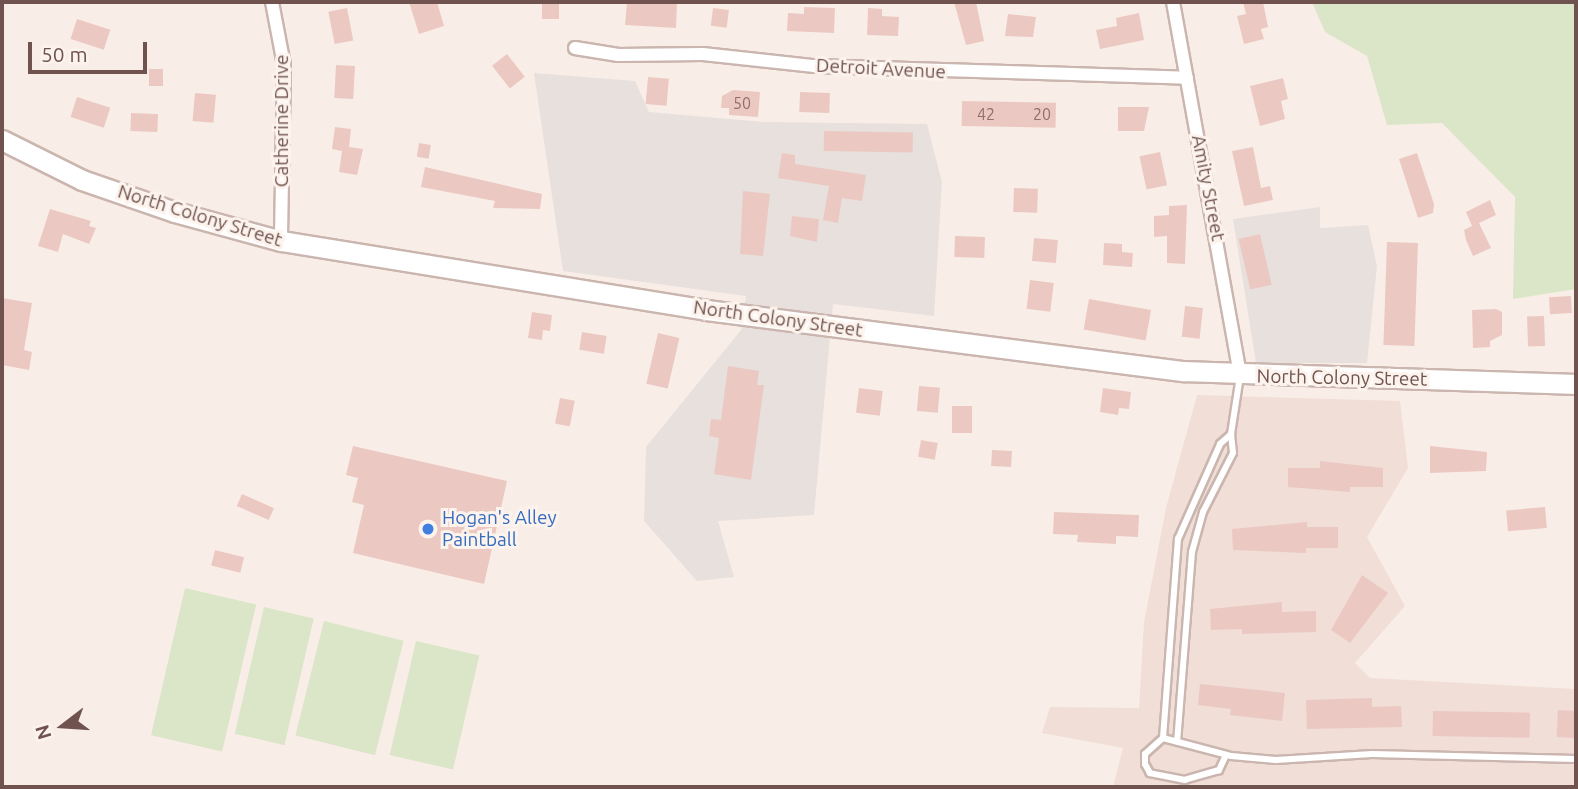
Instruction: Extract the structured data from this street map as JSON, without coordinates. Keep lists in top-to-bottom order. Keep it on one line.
{"streets":{"main road":["North Colony Street"],"street":["Detroit Avenue","Catherine Drive","Amity Street"]},"crossings":[["Detroit Avenue","Amity Street"],["Catherine Drive","North Colony Street"],["Amity Street","North Colony Street"]],"places":["Hogan's Alley Paintball"],"house_numbers":["50","42","20"],"scale_bar":"50 m","north":"left"}
